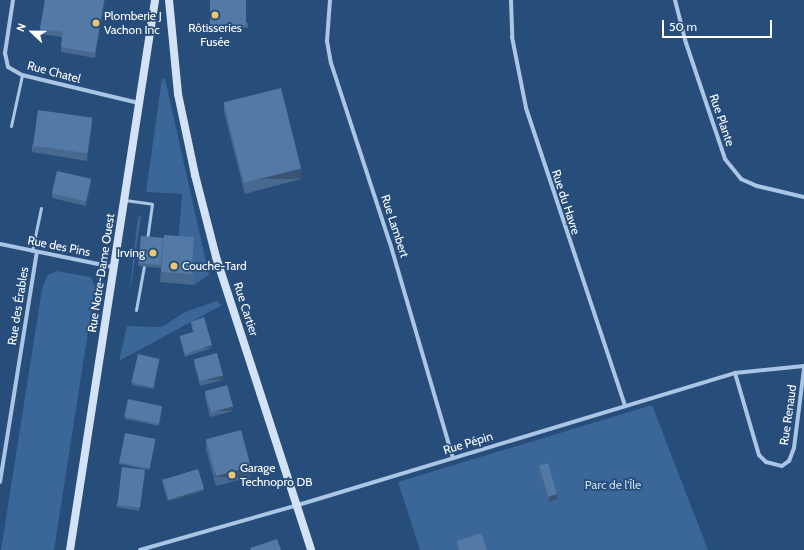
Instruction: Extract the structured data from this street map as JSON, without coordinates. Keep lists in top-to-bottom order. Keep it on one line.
{"streets":{"street":["Rue Chatel","Rue Plante","Rue du Havre","Rue Lambert","Rue des Pins","Rue Notre-Dame Ouest","Rue des Érables","Rue Cartier","Rue Renaud","Rue Pépin"]},"crossings":[["Rue Chatel","Rue Notre-Dame Ouest"],["Rue du Havre","Rue Pépin"],["Rue Lambert","Rue Pépin"],["Rue des Pins","Rue Notre-Dame Ouest"],["Rue des Pins","Rue des Érables"],["Rue Cartier","Rue Pépin"],["Rue Renaud","Rue Pépin"]],"parks":["Parc de l'Île"],"places":["Rôtisseries Fusée","Plomberie J Vachon Inc","Irving","Couche-Tard","Garage Technopro DB"],"scale_bar":"50 m","north":"left"}
